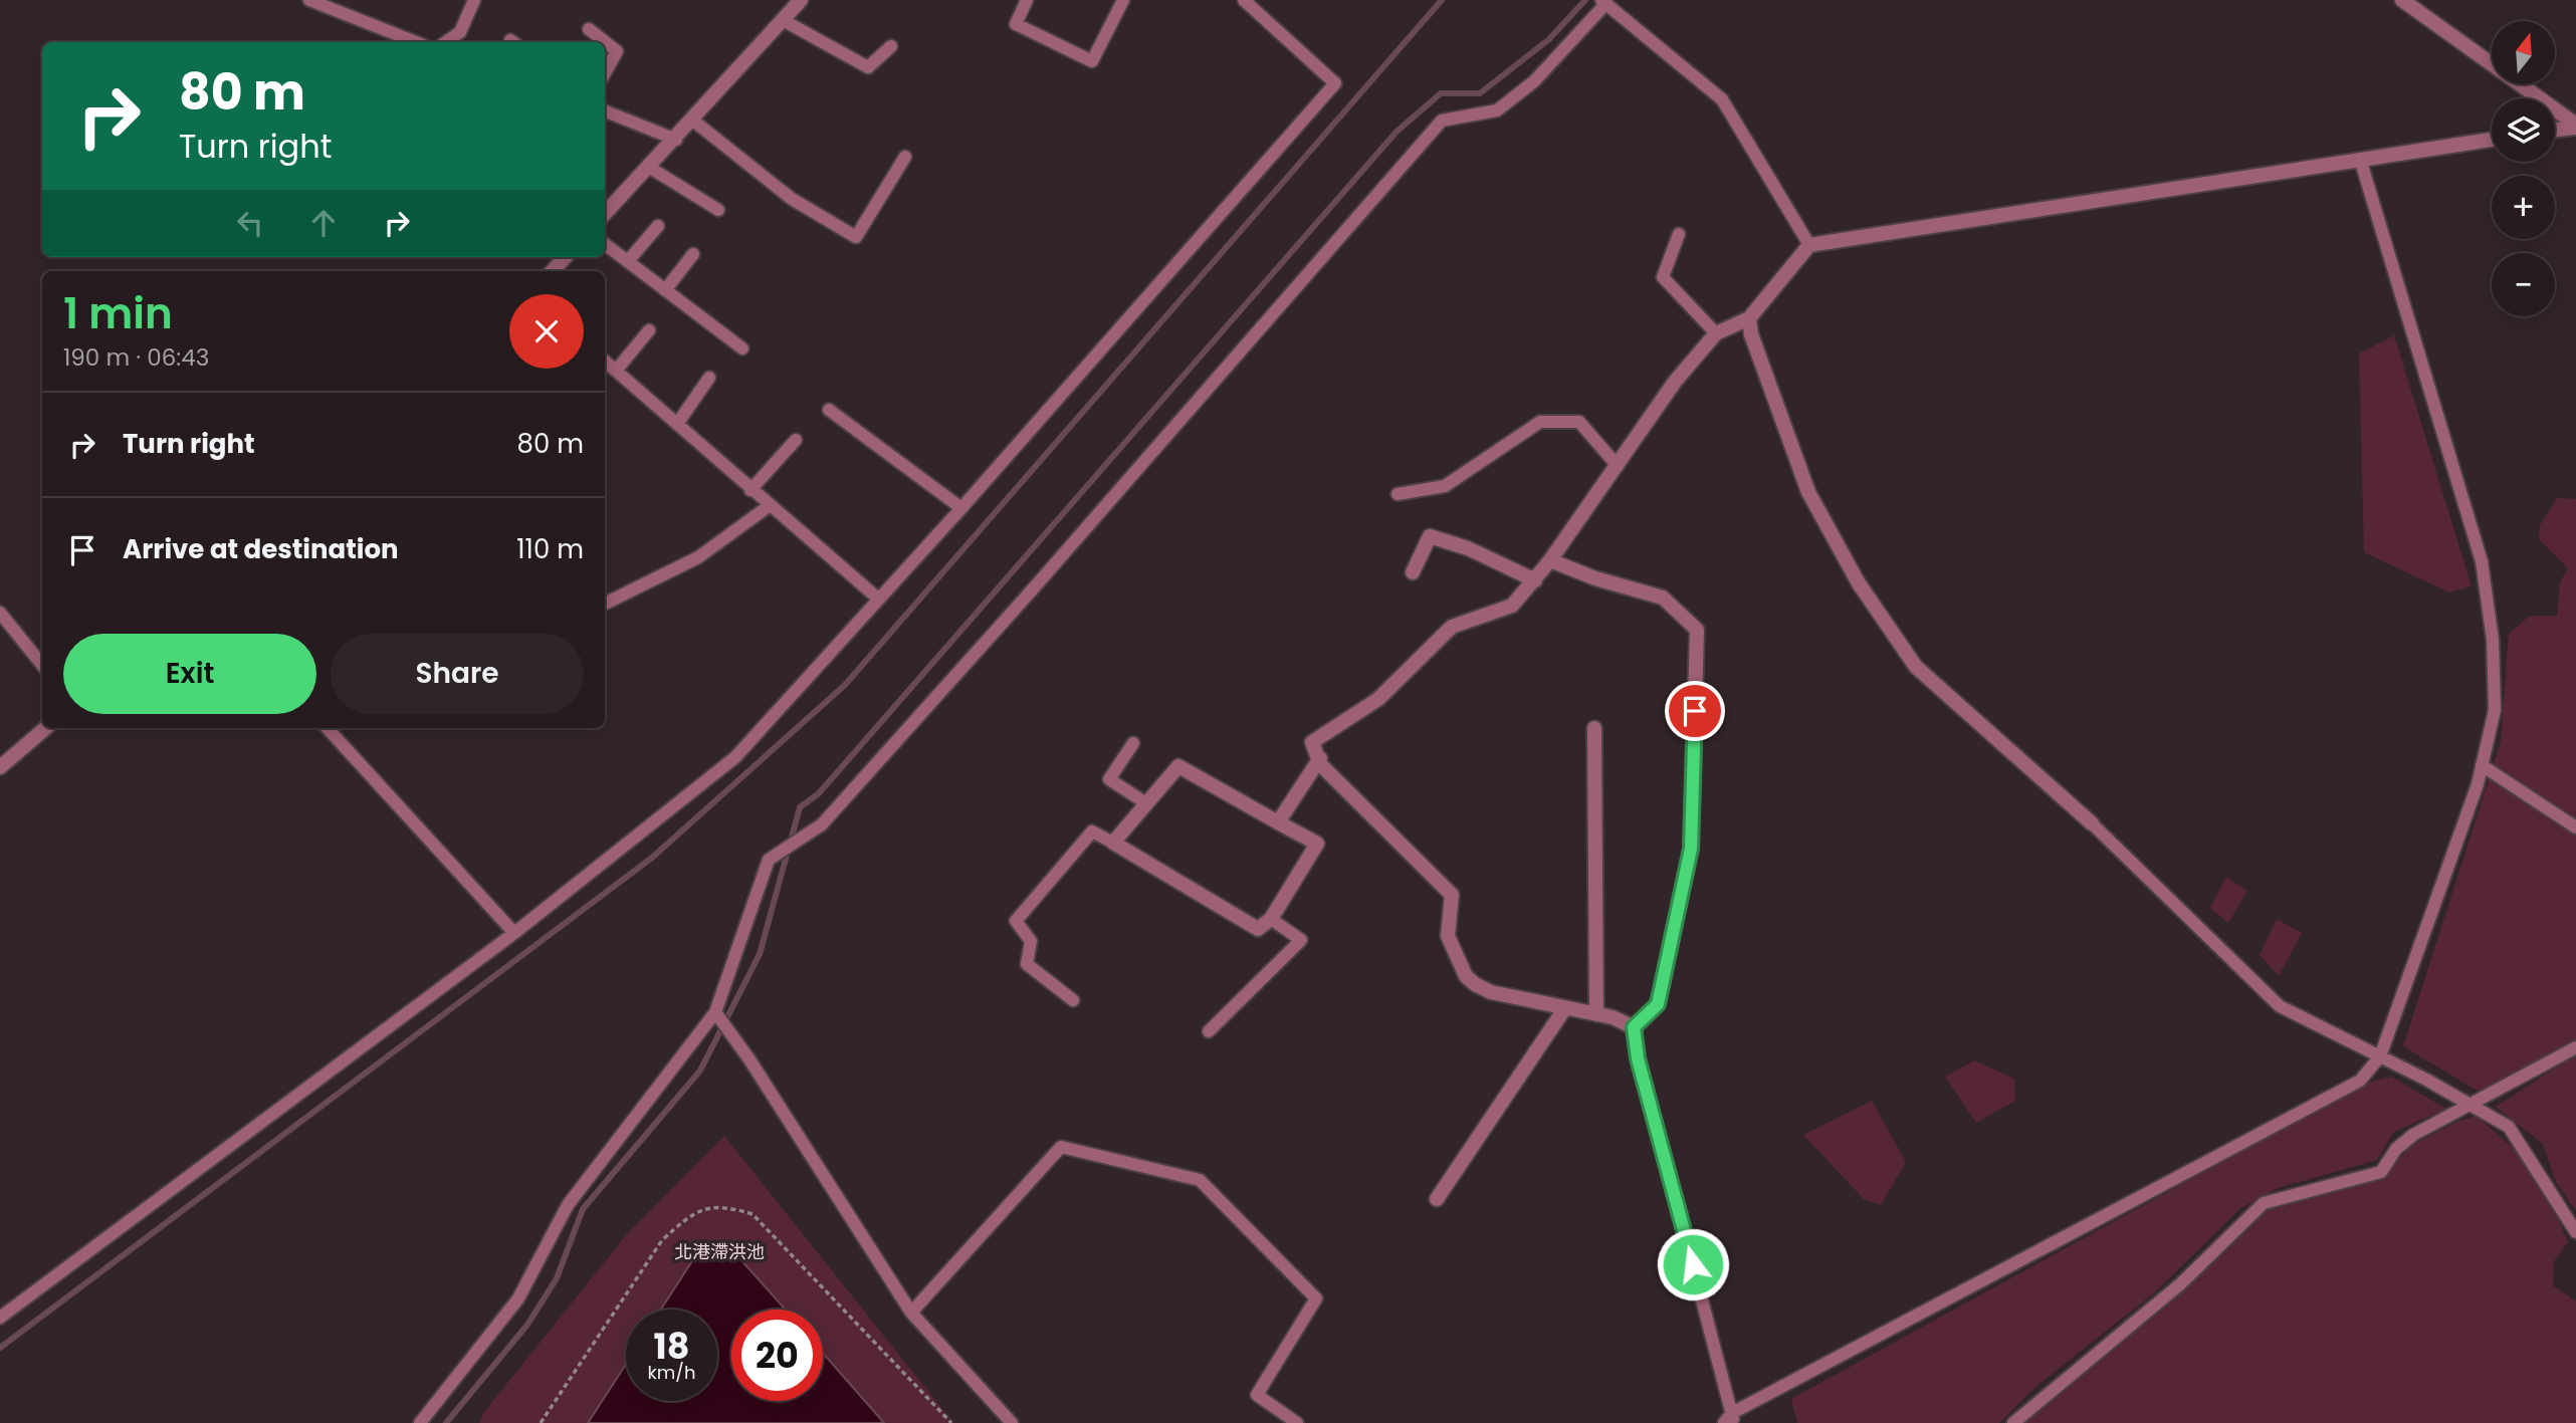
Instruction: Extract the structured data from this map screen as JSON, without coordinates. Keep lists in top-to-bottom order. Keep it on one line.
{"parks":["北港滯洪池"],"north":"top","page":{"map_buttons":["+","−"],"turn":["80 m","Turn right"],"heading":["1 min","190 m · 06:43"],"list":[{"name":"Turn right","value":"80 m"},{"name":"Arrive at destination","value":"110 m"}],"buttons":["Exit","Share"],"speed":"18 km/h","limit":"20"}}
